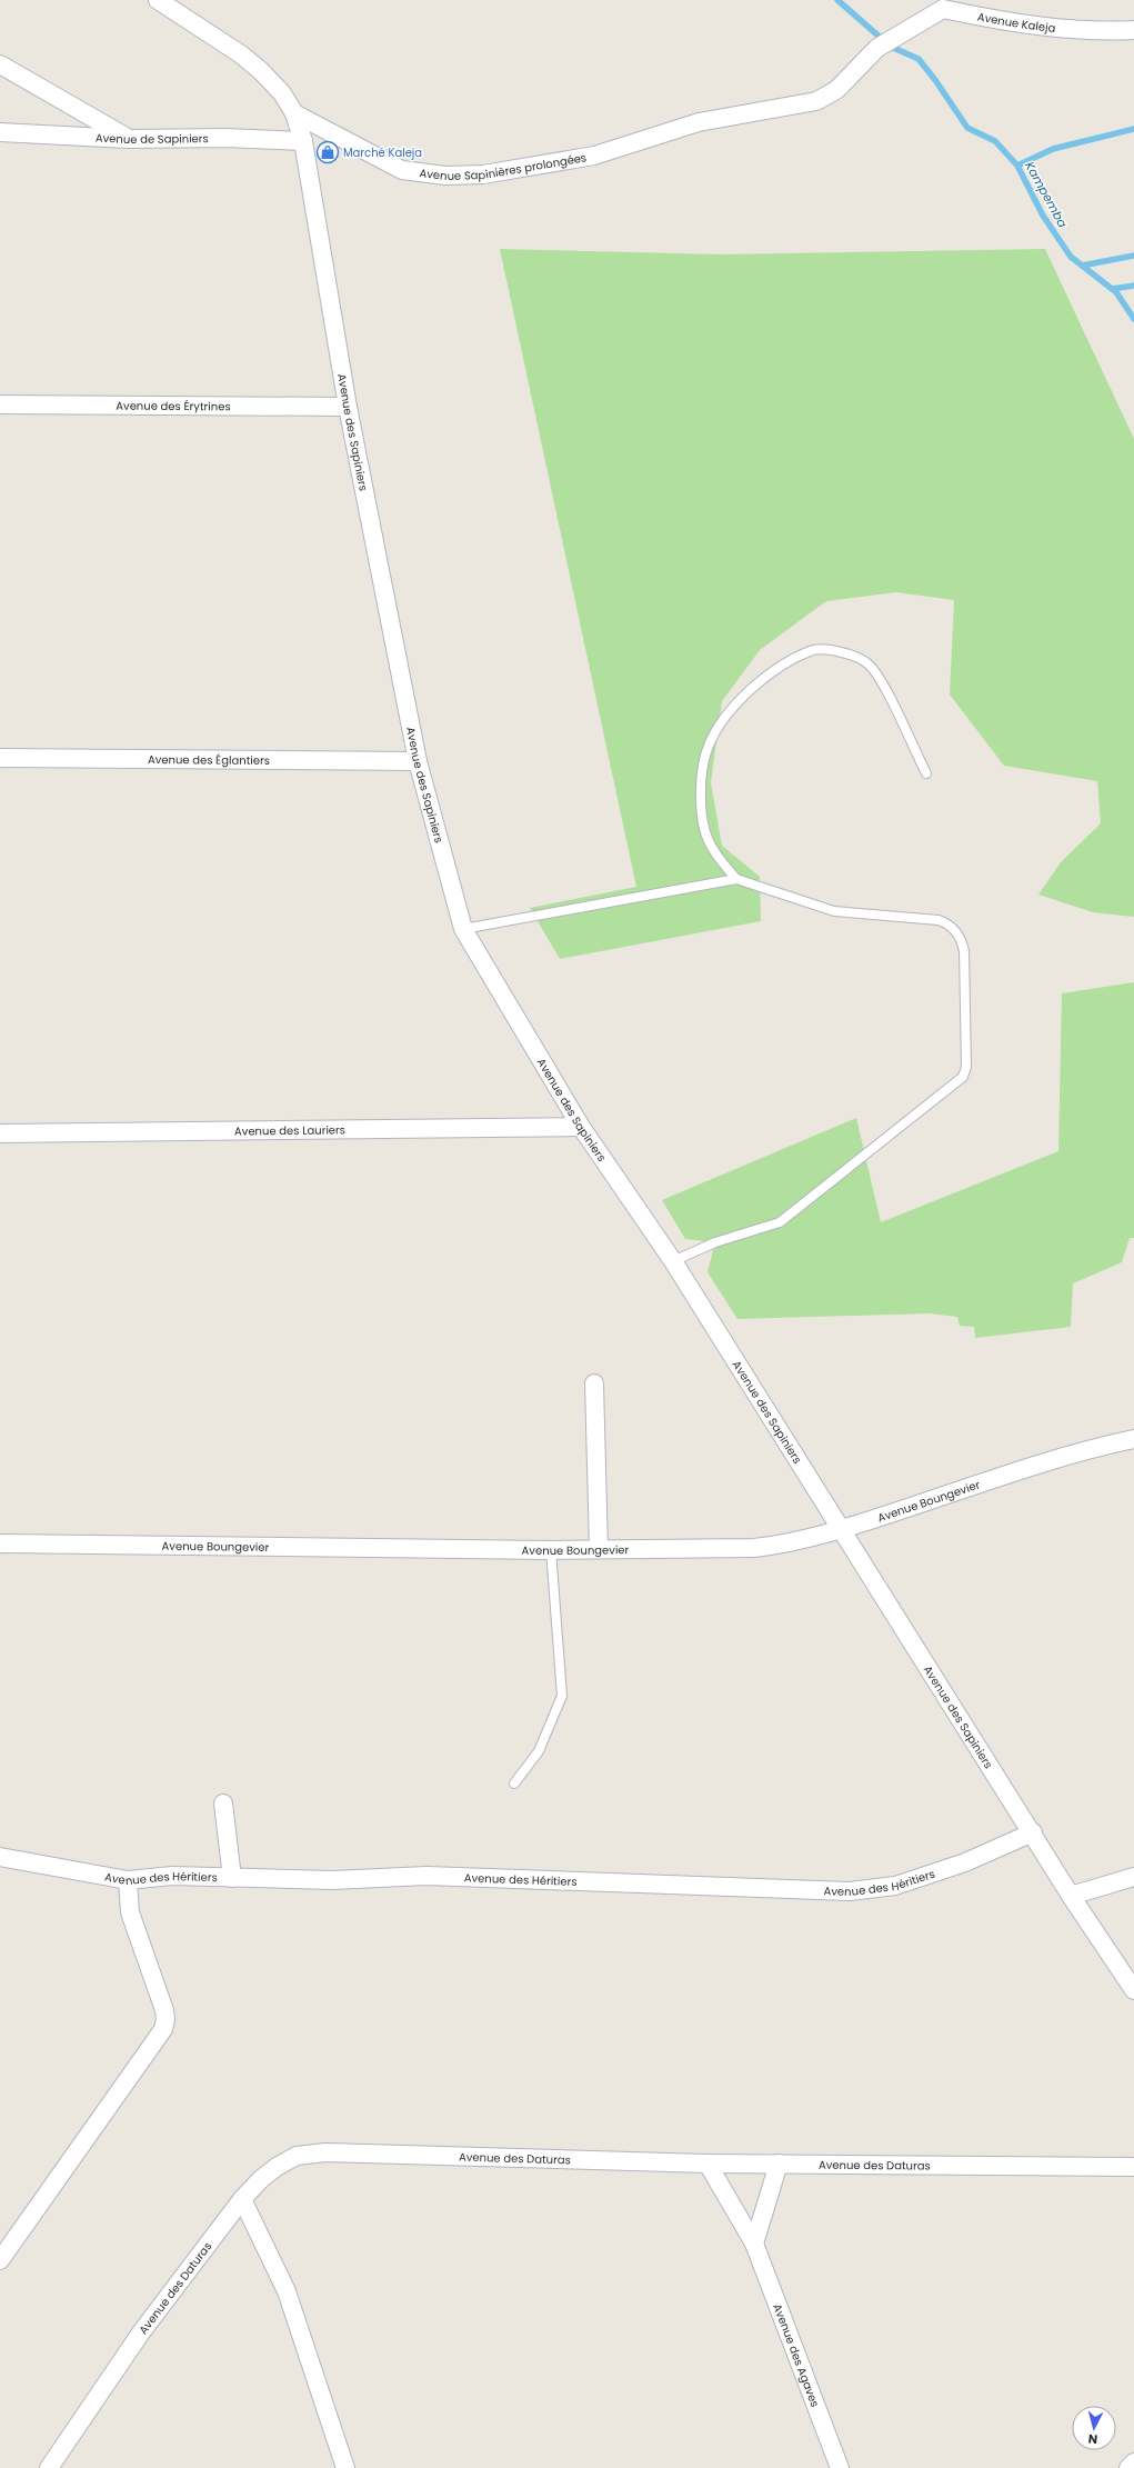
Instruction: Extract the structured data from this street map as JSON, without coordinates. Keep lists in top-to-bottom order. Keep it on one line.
{"streets":{"street":["Avenue Kaleja","Avenue de Sapiniers","Avenue Sapinières prolongées","Avenue des Érytrines","Avenue des Sapiniers","Avenue des Églantiers","Avenue des Lauriers","Avenue Boungevier","Avenue des Héritiers","Avenue des Daturas","Avenue des Agaves"]},"crossings":[["Avenue Kaleja","Avenue Sapinières prolongées"],["Avenue de Sapiniers","Avenue des Sapiniers"],["Avenue Sapinières prolongées","Avenue des Sapiniers"],["Avenue des Érytrines","Avenue des Sapiniers"],["Avenue des Sapiniers","Avenue des Églantiers"],["Avenue des Sapiniers","Avenue des Lauriers"],["Avenue des Sapiniers","Avenue Boungevier"],["Avenue des Sapiniers","Avenue des Héritiers"],["Avenue des Daturas","Avenue des Agaves"]],"water":["Kampemba"],"places":{"shop":["Marché Kaleja"]},"north":"bottom"}
